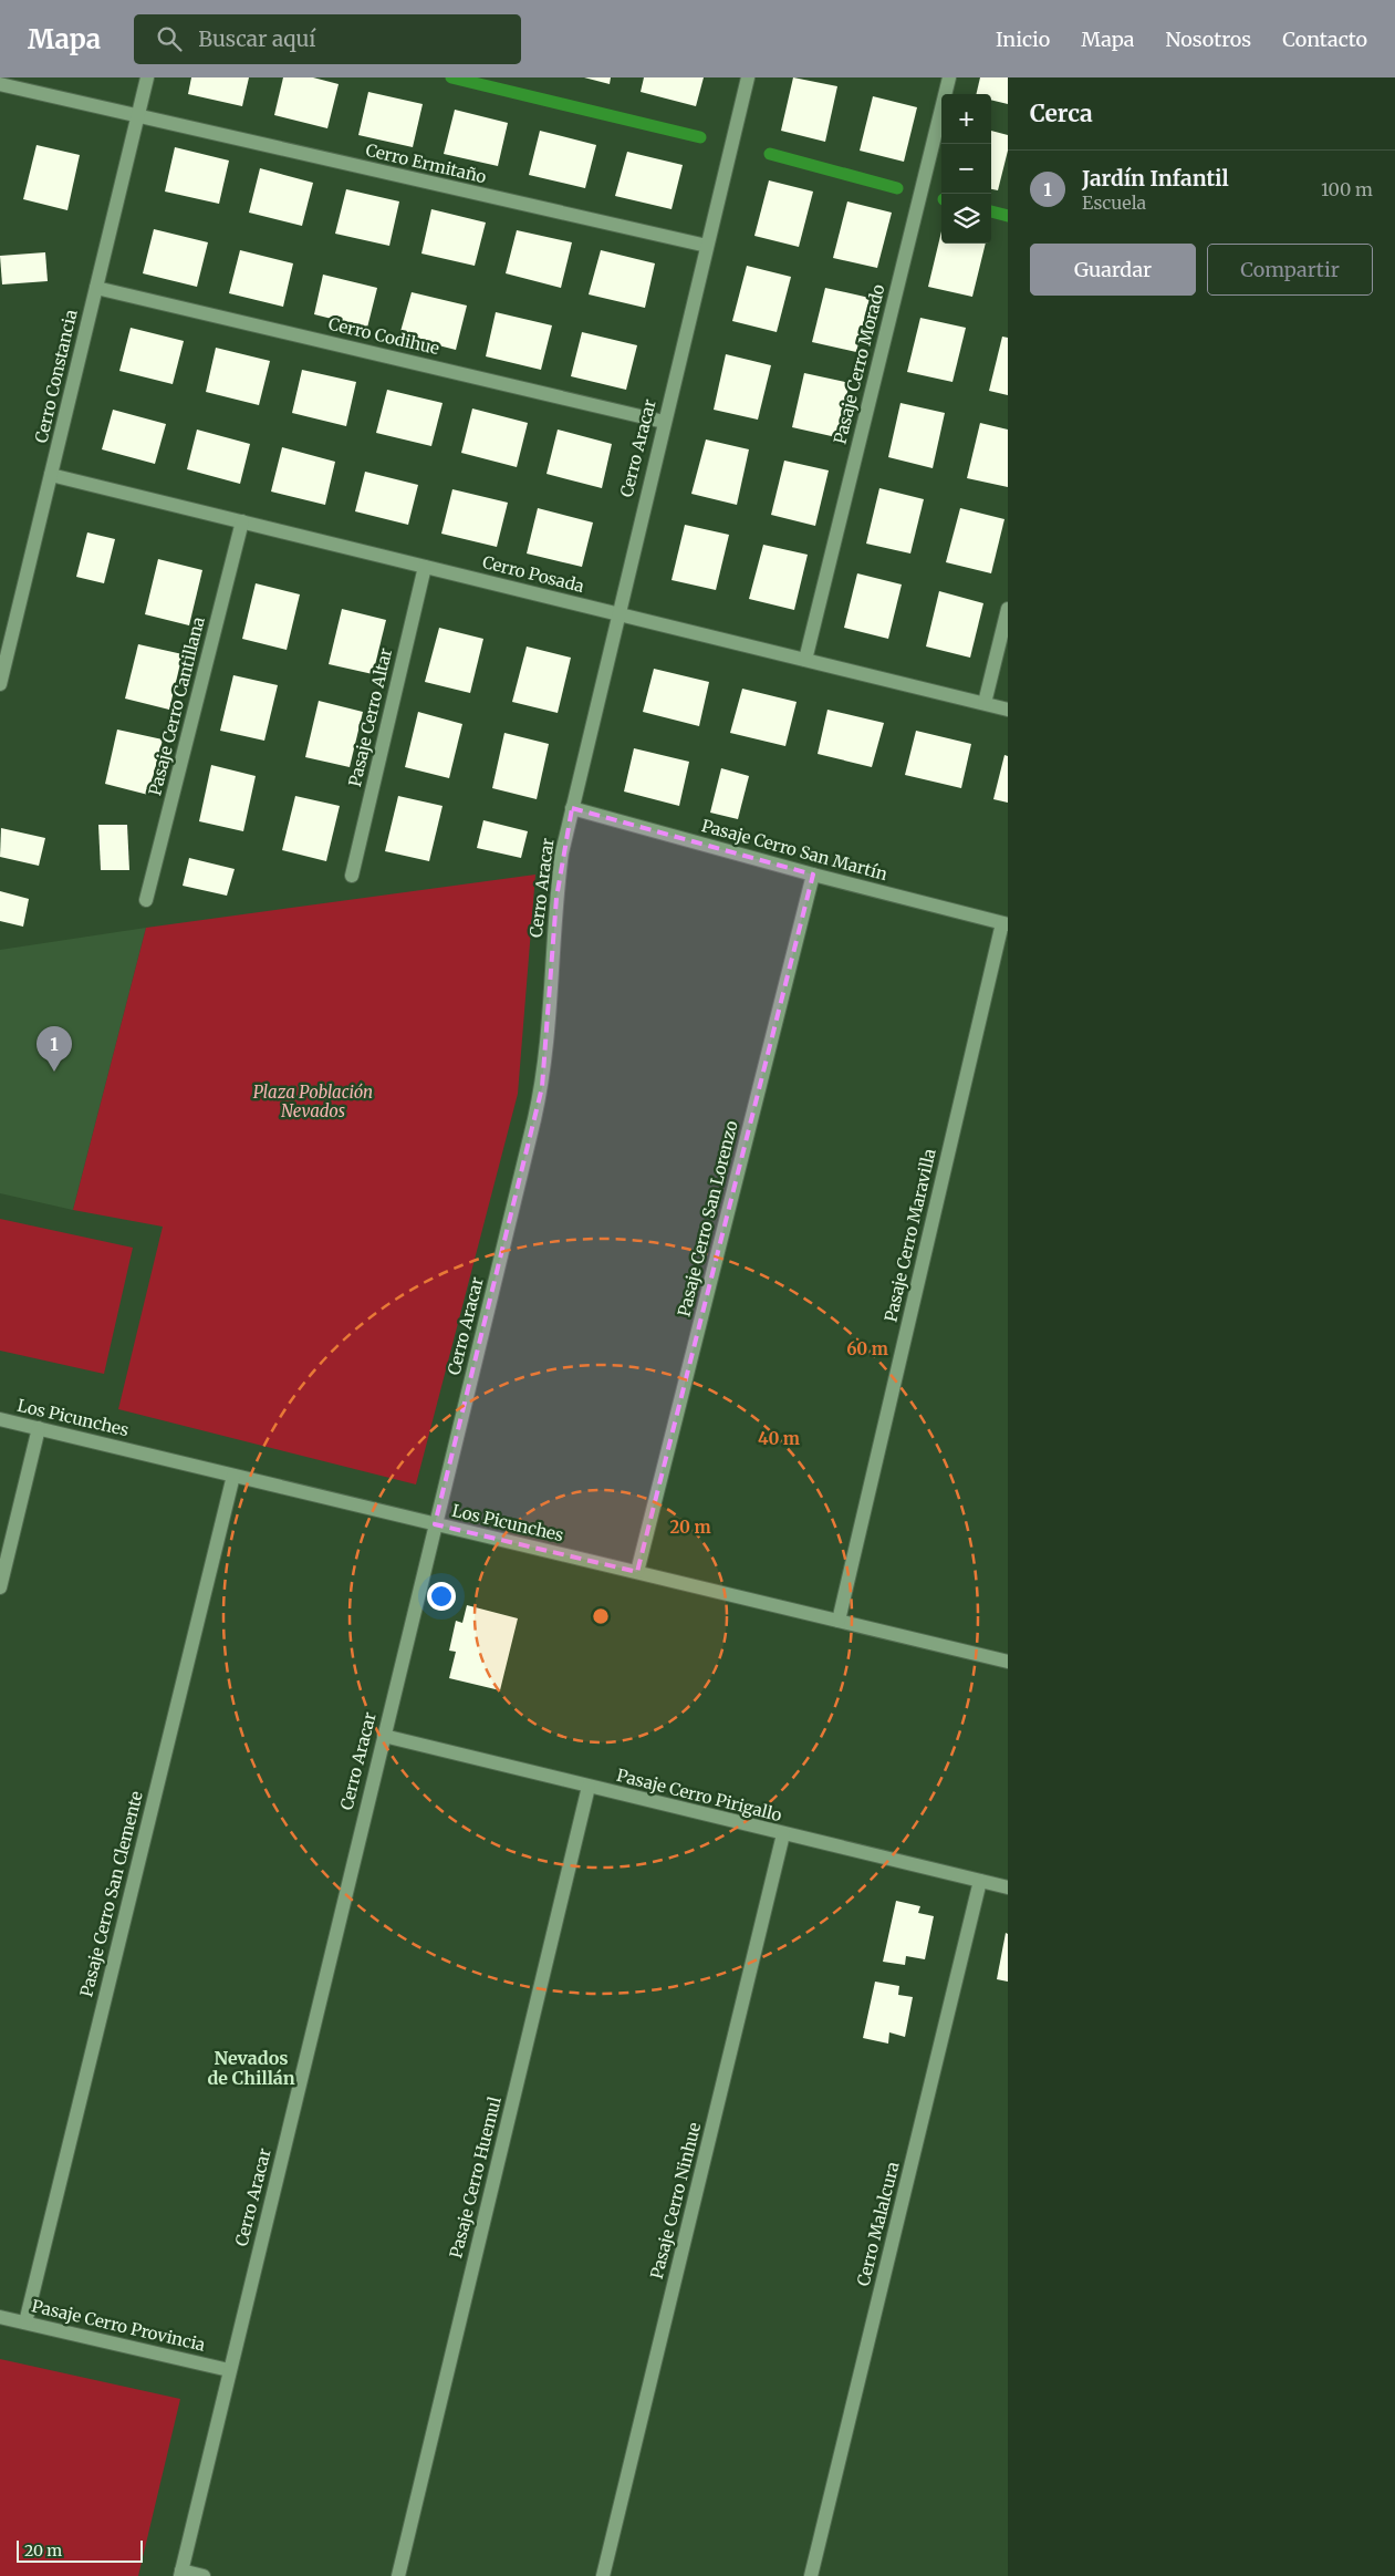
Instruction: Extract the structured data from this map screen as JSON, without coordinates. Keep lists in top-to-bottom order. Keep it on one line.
{"streets":{"street":["Cerro Ermitaño","Cerro Codihue","Pasaje Cerro Morado","Cerro Constancia","Cerro Aracar","Cerro Posada","Pasaje Cerro Cantillana","Pasaje Cerro Altar","Pasaje Cerro San Martín","Pasaje Cerro San Lorenzo","Pasaje Cerro Maravilla","Los Picunches","Pasaje Cerro Pirigallo","Pasaje Cerro San Clemente","Pasaje Cerro Huemul","Pasaje Cerro Ninhue","Cerro Malalcura","Pasaje Cerro Provincia"]},"crossings":[["Cerro Ermitaño","Cerro Constancia"],["Cerro Ermitaño","Cerro Aracar"],["Cerro Codihue","Cerro Constancia"],["Cerro Codihue","Cerro Aracar"],["Pasaje Cerro Morado","Cerro Posada"],["Cerro Constancia","Cerro Posada"],["Cerro Aracar","Cerro Posada"],["Cerro Aracar","Pasaje Cerro San Martín"],["Cerro Aracar","Los Picunches"],["Cerro Aracar","Pasaje Cerro Pirigallo"],["Cerro Aracar","Pasaje Cerro Provincia"],["Cerro Posada","Pasaje Cerro Cantillana"],["Cerro Posada","Pasaje Cerro Altar"],["Pasaje Cerro San Martín","Pasaje Cerro San Lorenzo"],["Pasaje Cerro San Martín","Pasaje Cerro Maravilla"],["Pasaje Cerro San Lorenzo","Los Picunches"],["Pasaje Cerro Maravilla","Los Picunches"],["Los Picunches","Pasaje Cerro San Clemente"],["Pasaje Cerro Pirigallo","Pasaje Cerro Huemul"],["Pasaje Cerro Pirigallo","Pasaje Cerro Ninhue"],["Pasaje Cerro Pirigallo","Cerro Malalcura"],["Pasaje Cerro San Clemente","Pasaje Cerro Provincia"]],"districts":["Nevados de Chillán"],"parks":["Plaza Población Nevados"],"scale_bar":"20 m","page":{"header":"Mapa","search":"Buscar aquí","nav":["Inicio","Mapa","Nosotros","Contacto"],"heading":"Cerca","map_buttons":["+","−"],"list":[{"mark":"1","name":"Jardín Infantil","note":"Escuela","value":"100 m"}],"buttons":["Guardar","Compartir"],"pins":"1","scale":"20 m"},"rings":["60 m","40 m","20 m"]}
